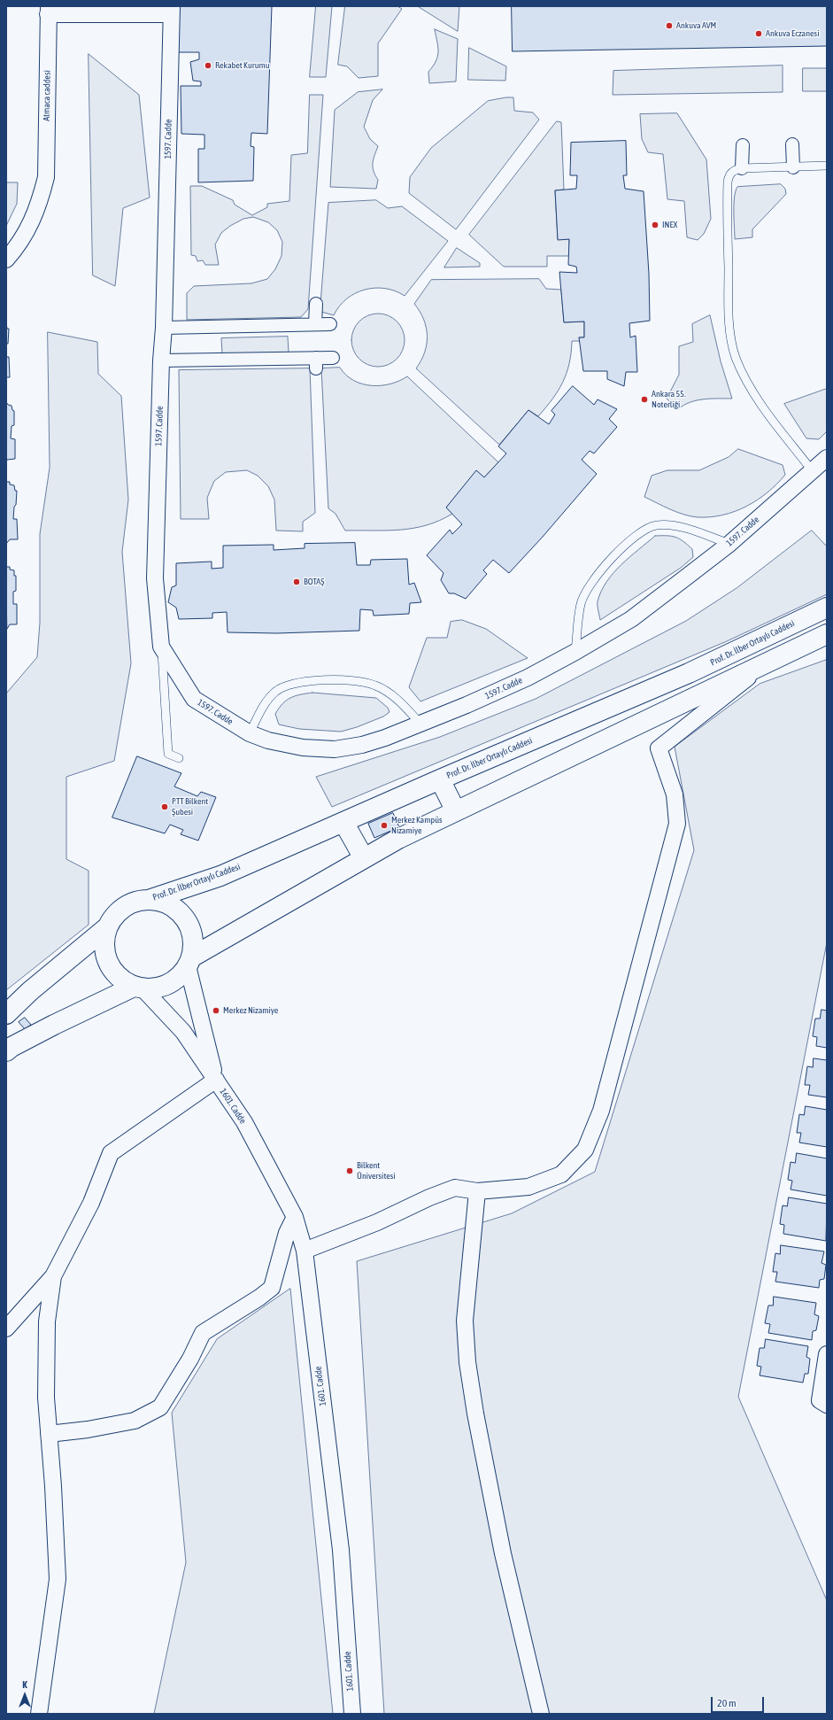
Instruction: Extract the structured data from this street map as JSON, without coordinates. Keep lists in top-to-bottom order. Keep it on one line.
{"streets":{"street":["Atmaca caddesi","1597. Cadde","Prof. Dr. İlber Ortaylı Caddesi","1601. Cadde"]},"crossings":[["Prof. Dr. İlber Ortaylı Caddesi","1601. Cadde"]],"places":["Ankuva AVM","Ankuva Eczanesi","Rekabet Kurumu","INEX","Ankara 55. Noterliği","BOTAŞ","PTT Bilkent Şubesi","Merkez Kampüs Nizamiye","Merkez Nizamiye","Bilkent Üniversitesi"],"scale_bar":"20 m","north":"top"}
